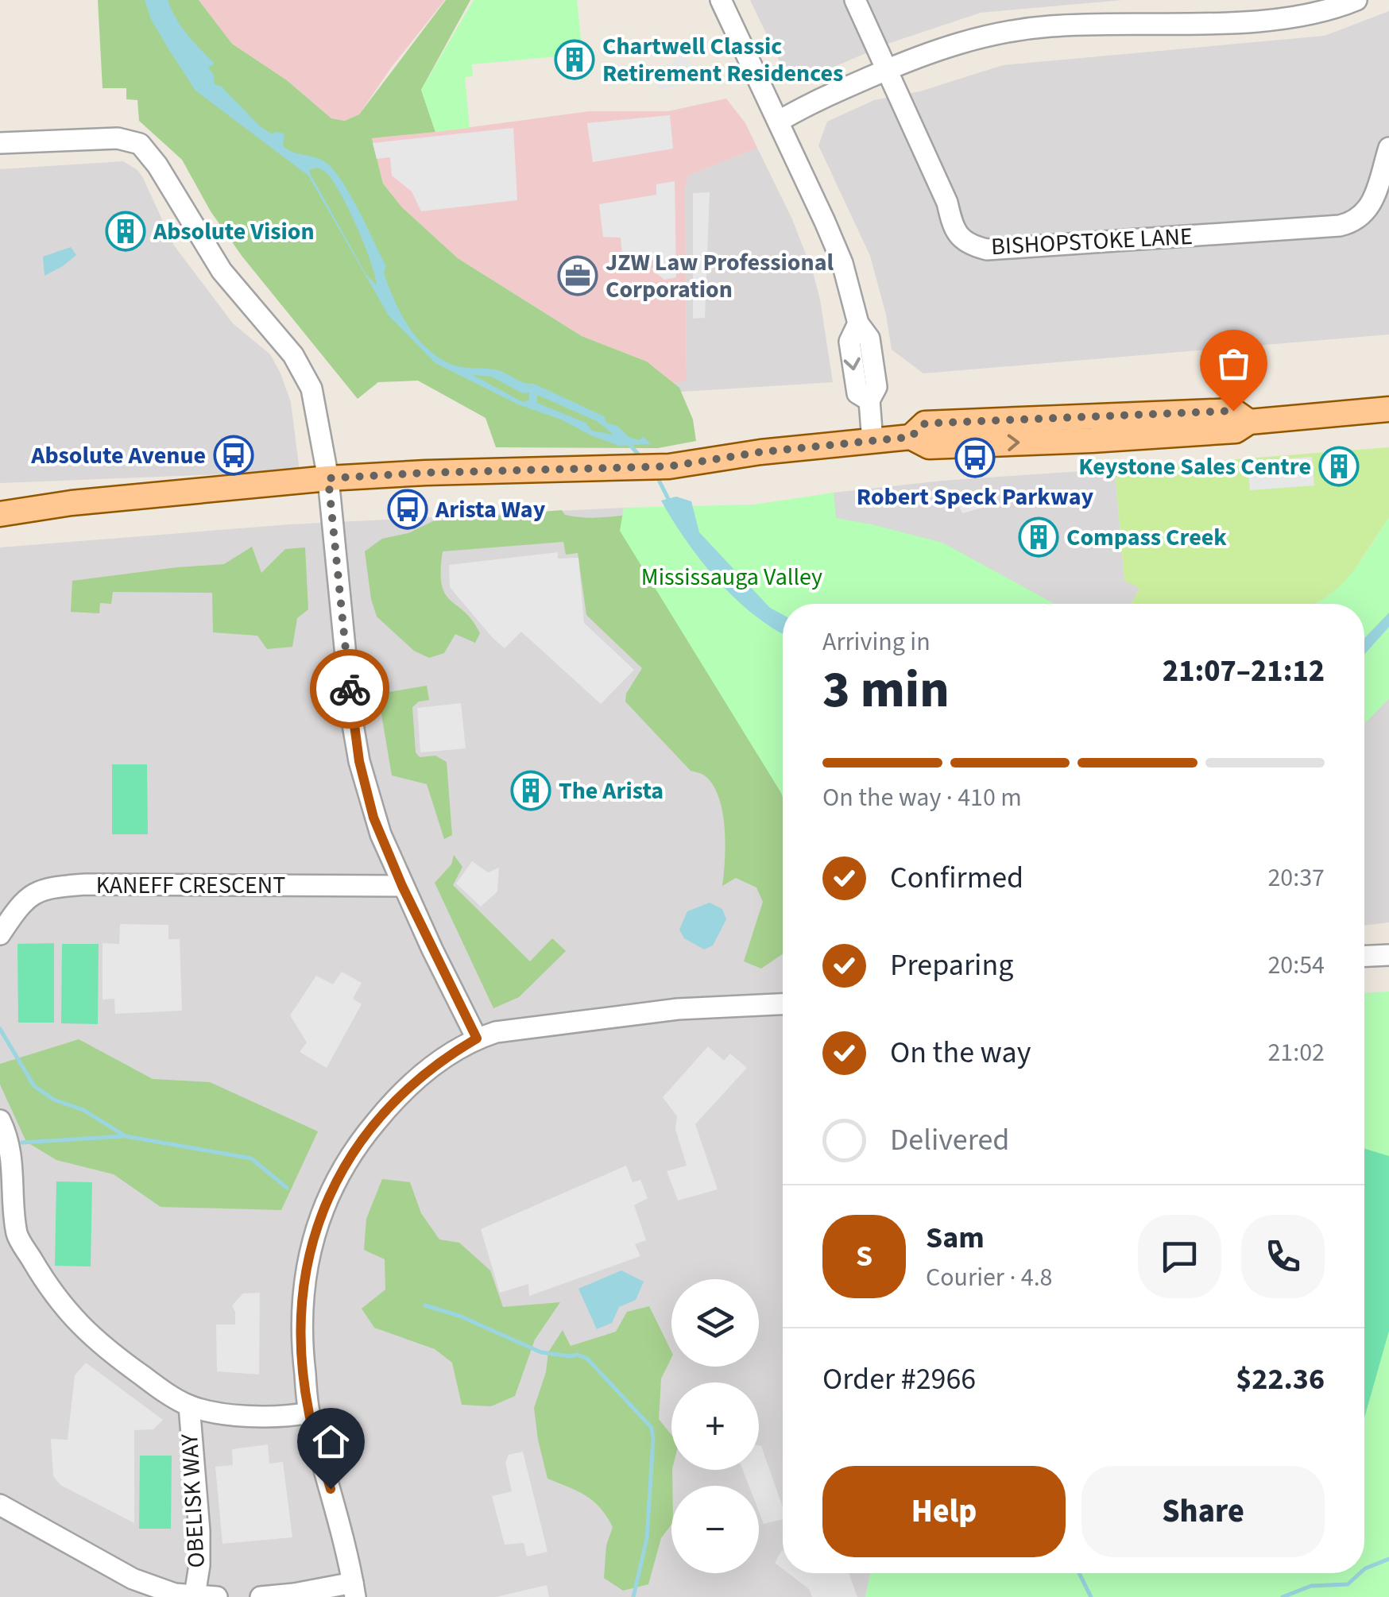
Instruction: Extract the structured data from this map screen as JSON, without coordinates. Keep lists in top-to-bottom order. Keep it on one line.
{"streets":{"street":["BISHOPSTOKE LANE","KANEFF CRESCENT","OBELISK WAY"]},"parks":["Mississauga Valley"],"places":{"building":["Chartwell Classic Retirement Residences","Absolute Vision","Keystone Sales Centre","Compass Creek","The Arista"],"office":["JZW Law Professional Corporation"],"bus stop":["Absolute Avenue","Robert Speck Parkway","Arista Way"]},"page":{"heading":["3 min","Arriving in","21:07–21:12"],"panel":["Sam","Courier · 4.8","Order #2966","$22.36"],"bar":"On the way · 410 m","list":[["Confirmed","20:37"],["Preparing","20:54"],["On the way","21:02"],"Delivered"],"round":"S","map_buttons":["+","−"],"buttons":["Help","Share"]}}
